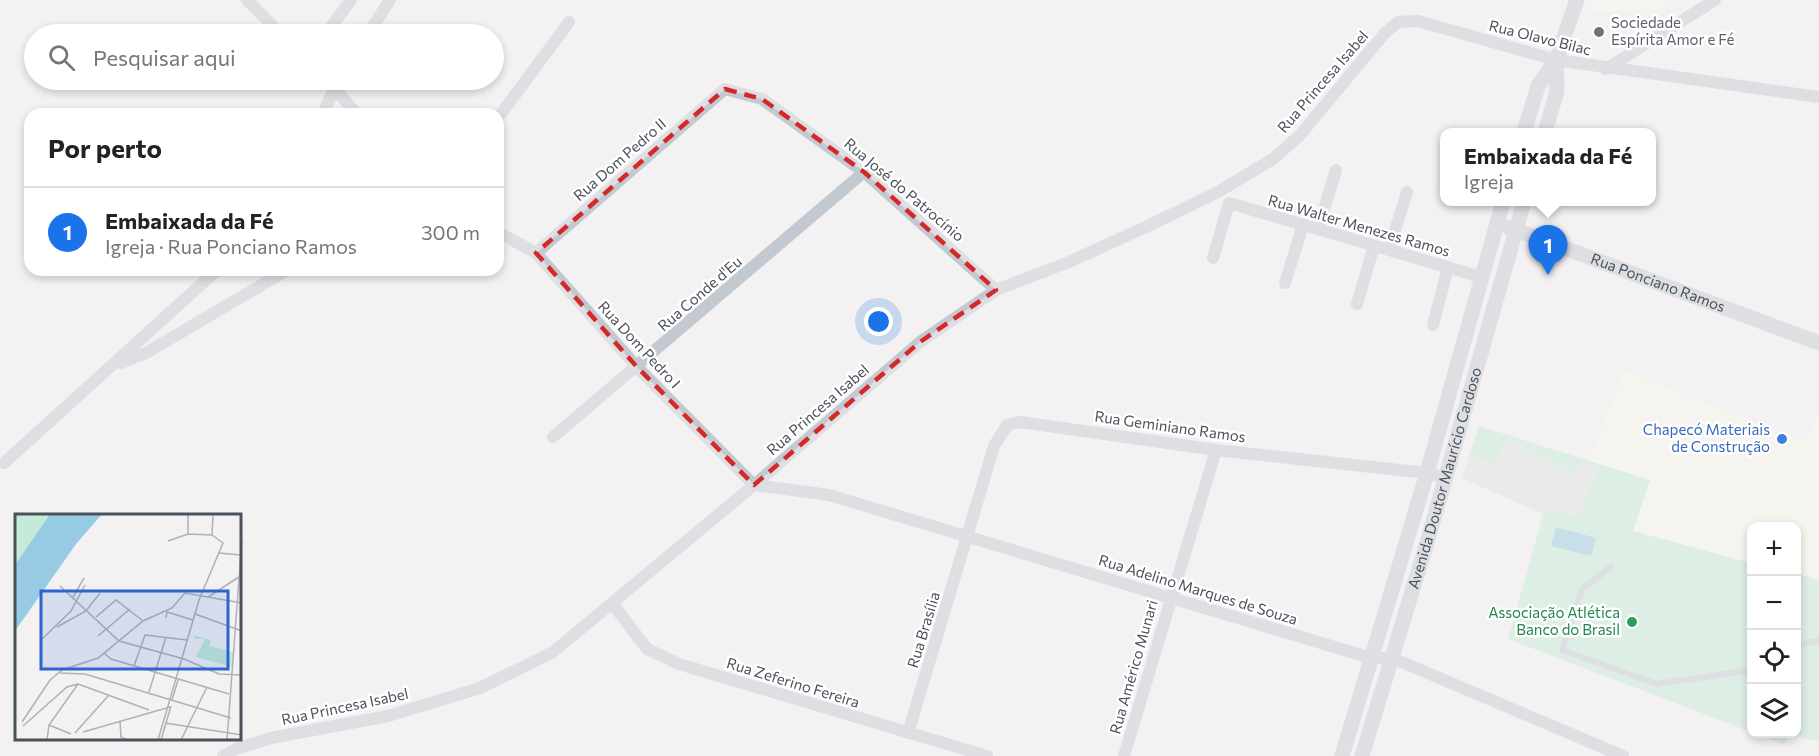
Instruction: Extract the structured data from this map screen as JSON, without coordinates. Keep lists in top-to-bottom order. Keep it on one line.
{"streets":{"street":["Rua Olavo Bilac","Rua Princesa Isabel","Rua Dom Pedro II","Rua José do Patrocínio","Rua Walter Menezes Ramos","Rua Ponciano Ramos","Rua Conde d'Eu","Rua Dom Pedro I","Rua Geminiano Ramos","Avenida Doutor Maurício Cardoso","Rua Adelino Marques de Souza","Rua Brasília","Rua Américo Munari","Rua Zeferino Fereira"]},"crossings":[["Rua Olavo Bilac","Rua Princesa Isabel"],["Rua Princesa Isabel","Rua José do Patrocínio"],["Rua Princesa Isabel","Rua Dom Pedro I"],["Rua Princesa Isabel","Rua Adelino Marques de Souza"],["Rua Princesa Isabel","Rua Zeferino Fereira"],["Rua Dom Pedro II","Rua José do Patrocínio"],["Rua Dom Pedro II","Rua Dom Pedro I"],["Rua José do Patrocínio","Rua Conde d'Eu"],["Rua Walter Menezes Ramos","Avenida Doutor Maurício Cardoso"],["Rua Ponciano Ramos","Avenida Doutor Maurício Cardoso"],["Rua Conde d'Eu","Rua Dom Pedro I"],["Rua Dom Pedro I","Rua Adelino Marques de Souza"],["Rua Geminiano Ramos","Avenida Doutor Maurício Cardoso"],["Rua Geminiano Ramos","Rua Adelino Marques de Souza"],["Rua Geminiano Ramos","Rua Brasília"],["Rua Geminiano Ramos","Rua Américo Munari"],["Avenida Doutor Maurício Cardoso","Rua Adelino Marques de Souza"],["Rua Adelino Marques de Souza","Rua Brasília"],["Rua Adelino Marques de Souza","Rua Américo Munari"],["Rua Brasília","Rua Zeferino Fereira"]],"places":["Sociedade Espírita Amor e Fé","Chapecó Materiais de Construção","Associação Atlética Banco do Brasil"],"page":{"search":"Pesquisar aqui","heading":"Por perto","popup":["Embaixada da Fé","Igreja"],"list":[{"mark":"1","name":"Embaixada da Fé","note":"Igreja · Rua Ponciano Ramos","value":"300 m"}],"pins":"1","map_buttons":["+","−"]}}
